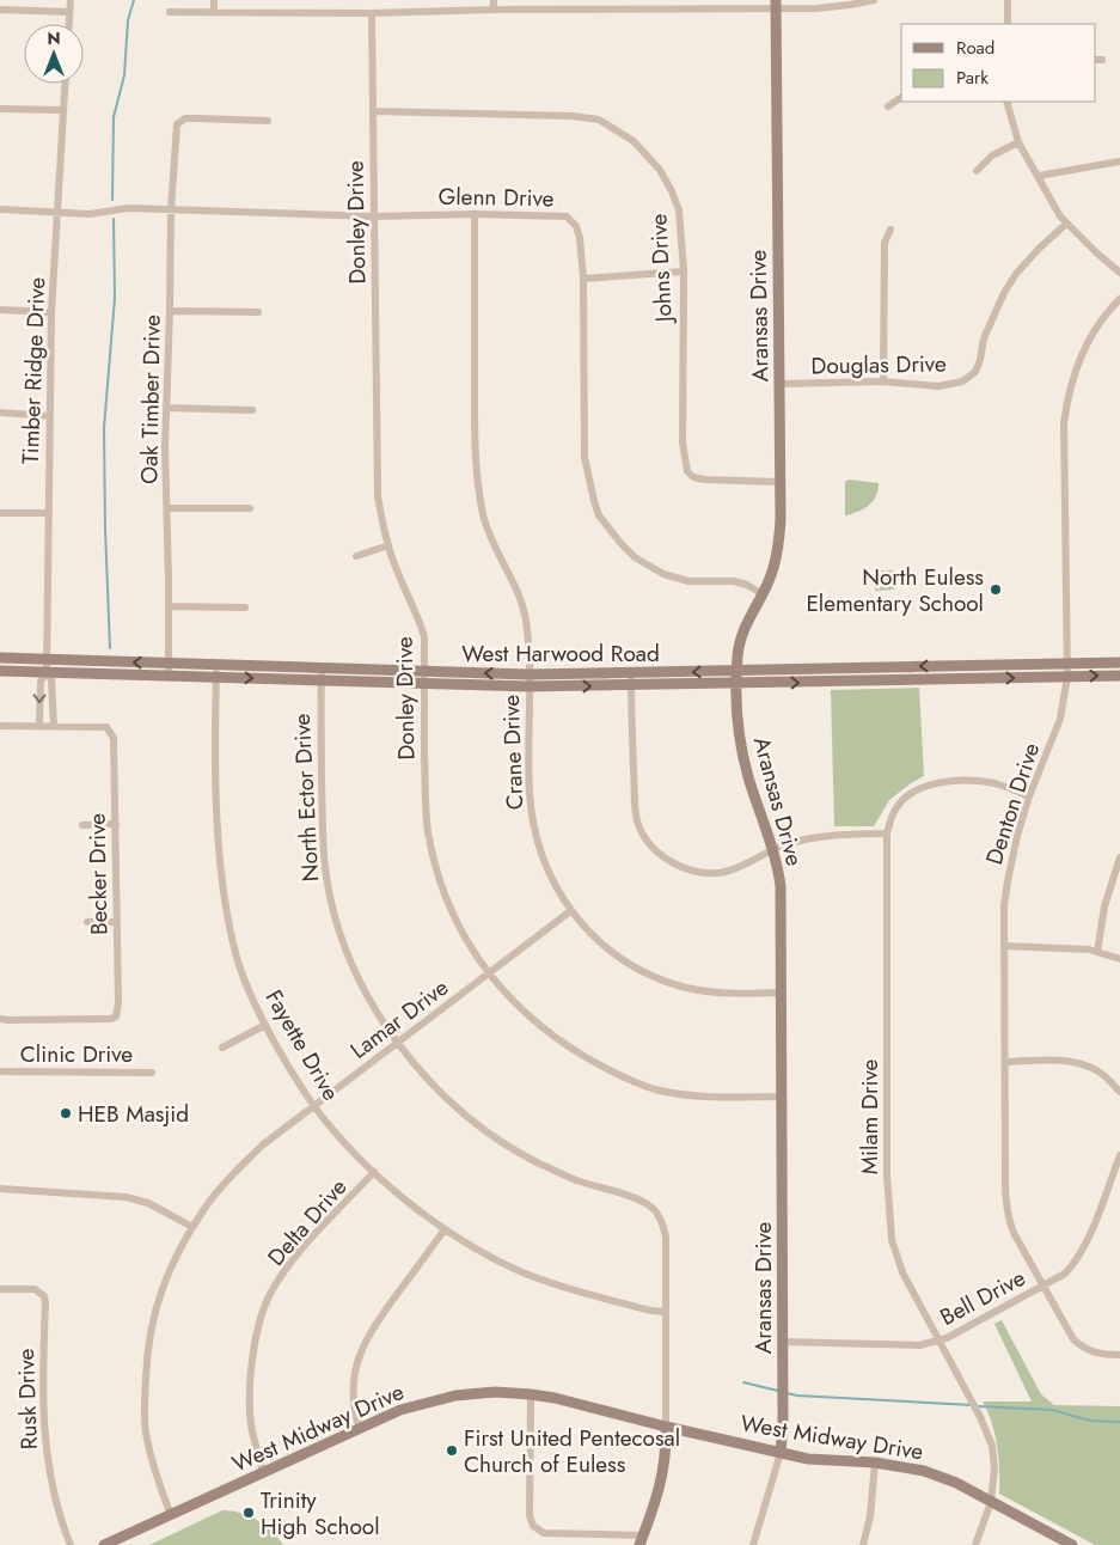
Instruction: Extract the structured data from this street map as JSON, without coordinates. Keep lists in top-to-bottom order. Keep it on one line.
{"streets":{"street":["Glenn Drive","Donley Drive","Johns Drive","Aransas Drive","Douglas Drive","Timber Ridge Drive","Oak Timber Drive","West Harwood Road","Crane Drive","North Ector Drive","Denton Drive","Becker Drive","Lamar Drive","Fayette Drive","Clinic Drive","Milam Drive","Delta Drive","Bell Drive","Rusk Drive","West Midway Drive"]},"crossings":[["Glenn Drive","Donley Drive"],["Glenn Drive","Aransas Drive"],["Glenn Drive","Timber Ridge Drive"],["Glenn Drive","Oak Timber Drive"],["Glenn Drive","Crane Drive"],["Donley Drive","Johns Drive"],["Donley Drive","Aransas Drive"],["Donley Drive","West Harwood Road"],["Donley Drive","Lamar Drive"],["Johns Drive","Aransas Drive"],["Aransas Drive","Douglas Drive"],["Aransas Drive","West Harwood Road"],["Aransas Drive","Crane Drive"],["Aransas Drive","Bell Drive"],["Aransas Drive","West Midway Drive"],["Timber Ridge Drive","West Harwood Road"],["Oak Timber Drive","West Harwood Road"],["West Harwood Road","Crane Drive"],["West Harwood Road","North Ector Drive"],["West Harwood Road","Denton Drive"],["West Harwood Road","Fayette Drive"],["Crane Drive","Lamar Drive"],["North Ector Drive","Lamar Drive"],["North Ector Drive","Fayette Drive"],["North Ector Drive","West Midway Drive"],["Denton Drive","Milam Drive"],["Denton Drive","Bell Drive"],["Lamar Drive","Fayette Drive"],["Lamar Drive","West Midway Drive"],["Fayette Drive","Delta Drive"],["Milam Drive","Bell Drive"],["Milam Drive","West Midway Drive"],["Delta Drive","West Midway Drive"]],"places":["North Euless Elementary School","HEB Masjid","First United Pentecosal Church of Euless","Trinity High School"],"legend":["Road","Park"],"north":"top"}
